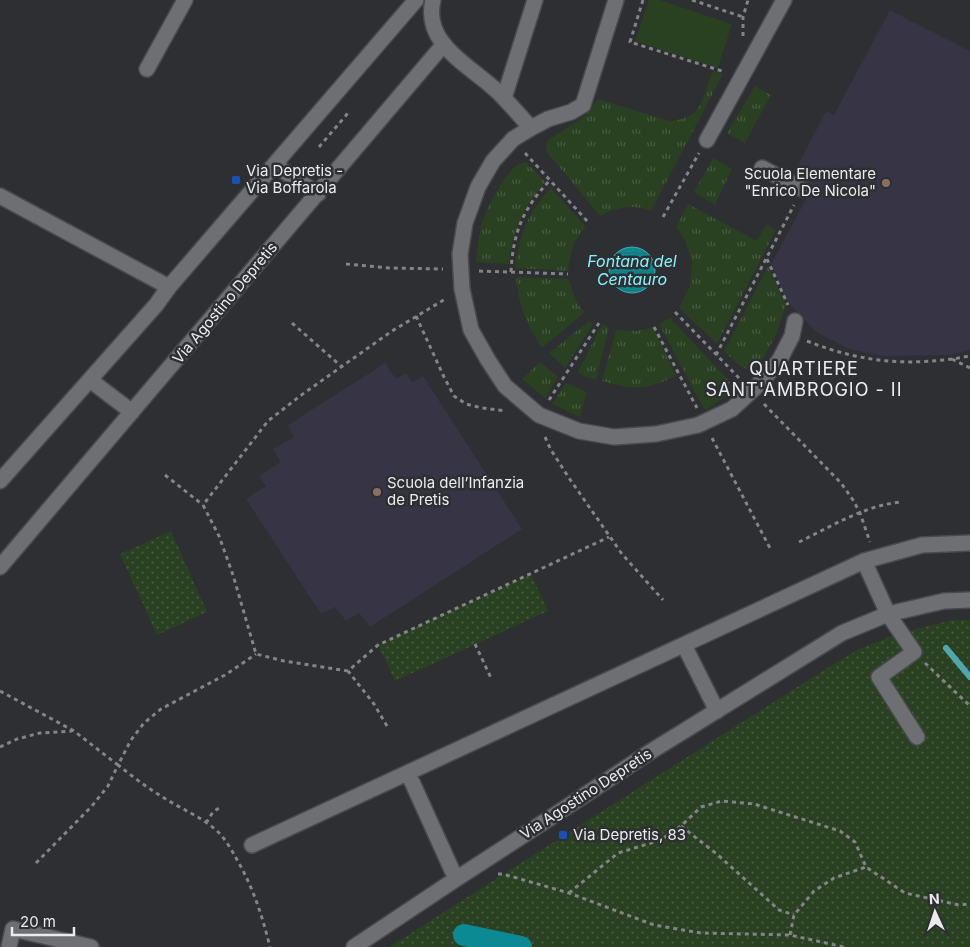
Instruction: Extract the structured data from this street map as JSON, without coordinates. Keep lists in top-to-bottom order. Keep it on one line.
{"streets":{"street":["Via Agostino Depretis"]},"districts":["QUARTIERE SANT'AMBROGIO - II"],"water":["Fontana del Centauro"],"places":{"transit":["Via Depretis - Via Boffarola","Via Depretis, 83"],"other":["Scuola Elementare \"Enrico De Nicola\"","Scuola dell’Infanzia de Pretis"]},"scale_bar":"20 m","north":"top"}
